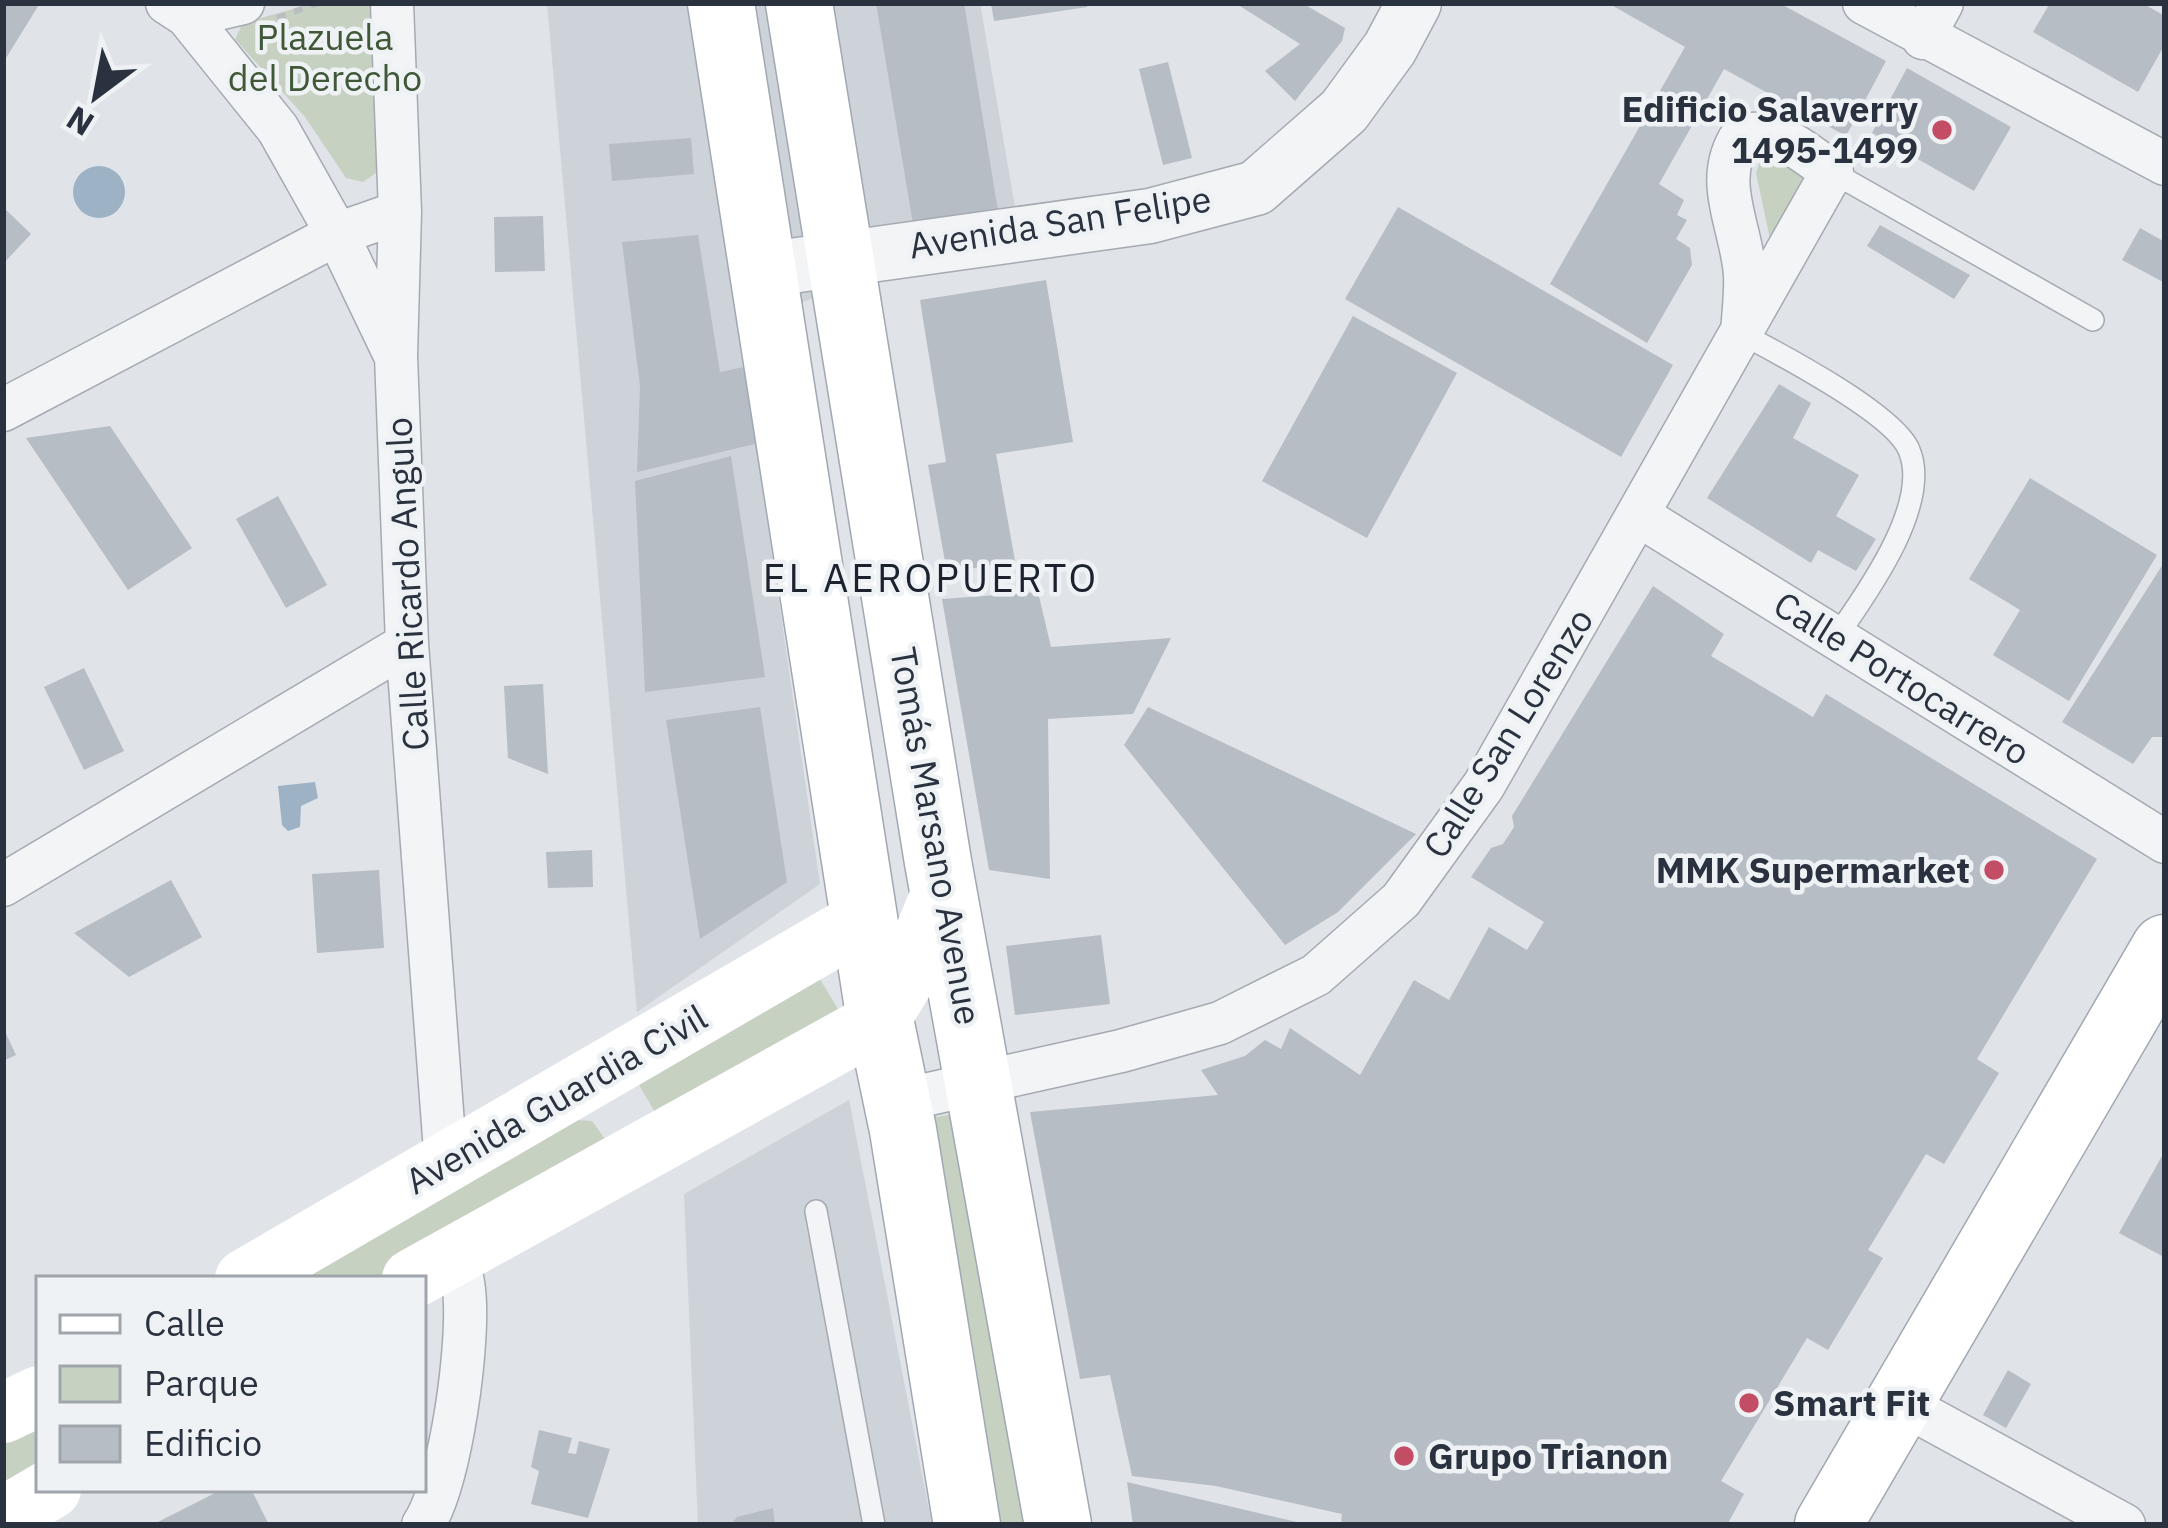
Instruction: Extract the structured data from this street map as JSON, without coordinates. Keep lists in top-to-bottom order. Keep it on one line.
{"streets":{"main road":["Tomás Marsano Avenue","Avenida Guardia Civil"],"street":["Avenida San Felipe","Calle Ricardo Angulo","Calle Portocarrero","Calle San Lorenzo"]},"crossings":[["Avenida San Felipe","Tomás Marsano Avenue"],["Calle Ricardo Angulo","Avenida Guardia Civil"],["Calle Portocarrero","Calle San Lorenzo"],["Calle San Lorenzo","Tomás Marsano Avenue"]],"districts":["EL AEROPUERTO"],"parks":["Plazuela del Derecho"],"places":["Edificio Salaverry 1495-1499","MMK Supermarket","Smart Fit","Grupo Trianon"],"legend":["Calle","Parque","Edificio"],"north":"bottom left"}
